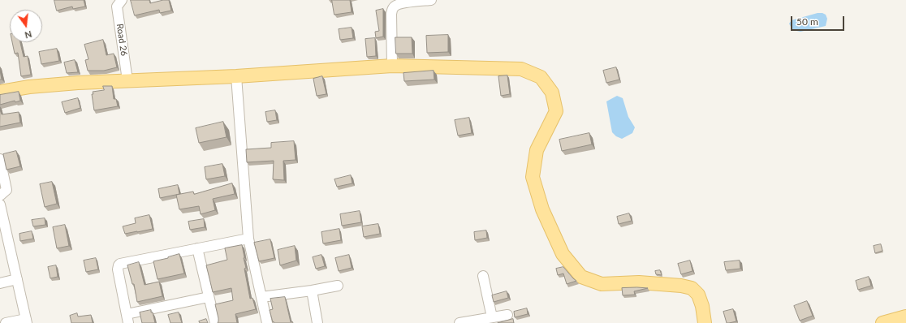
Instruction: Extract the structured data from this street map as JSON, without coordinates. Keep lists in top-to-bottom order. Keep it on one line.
{"streets":{"street":["Road 26"]},"scale_bar":"50 m","north":"bottom"}
